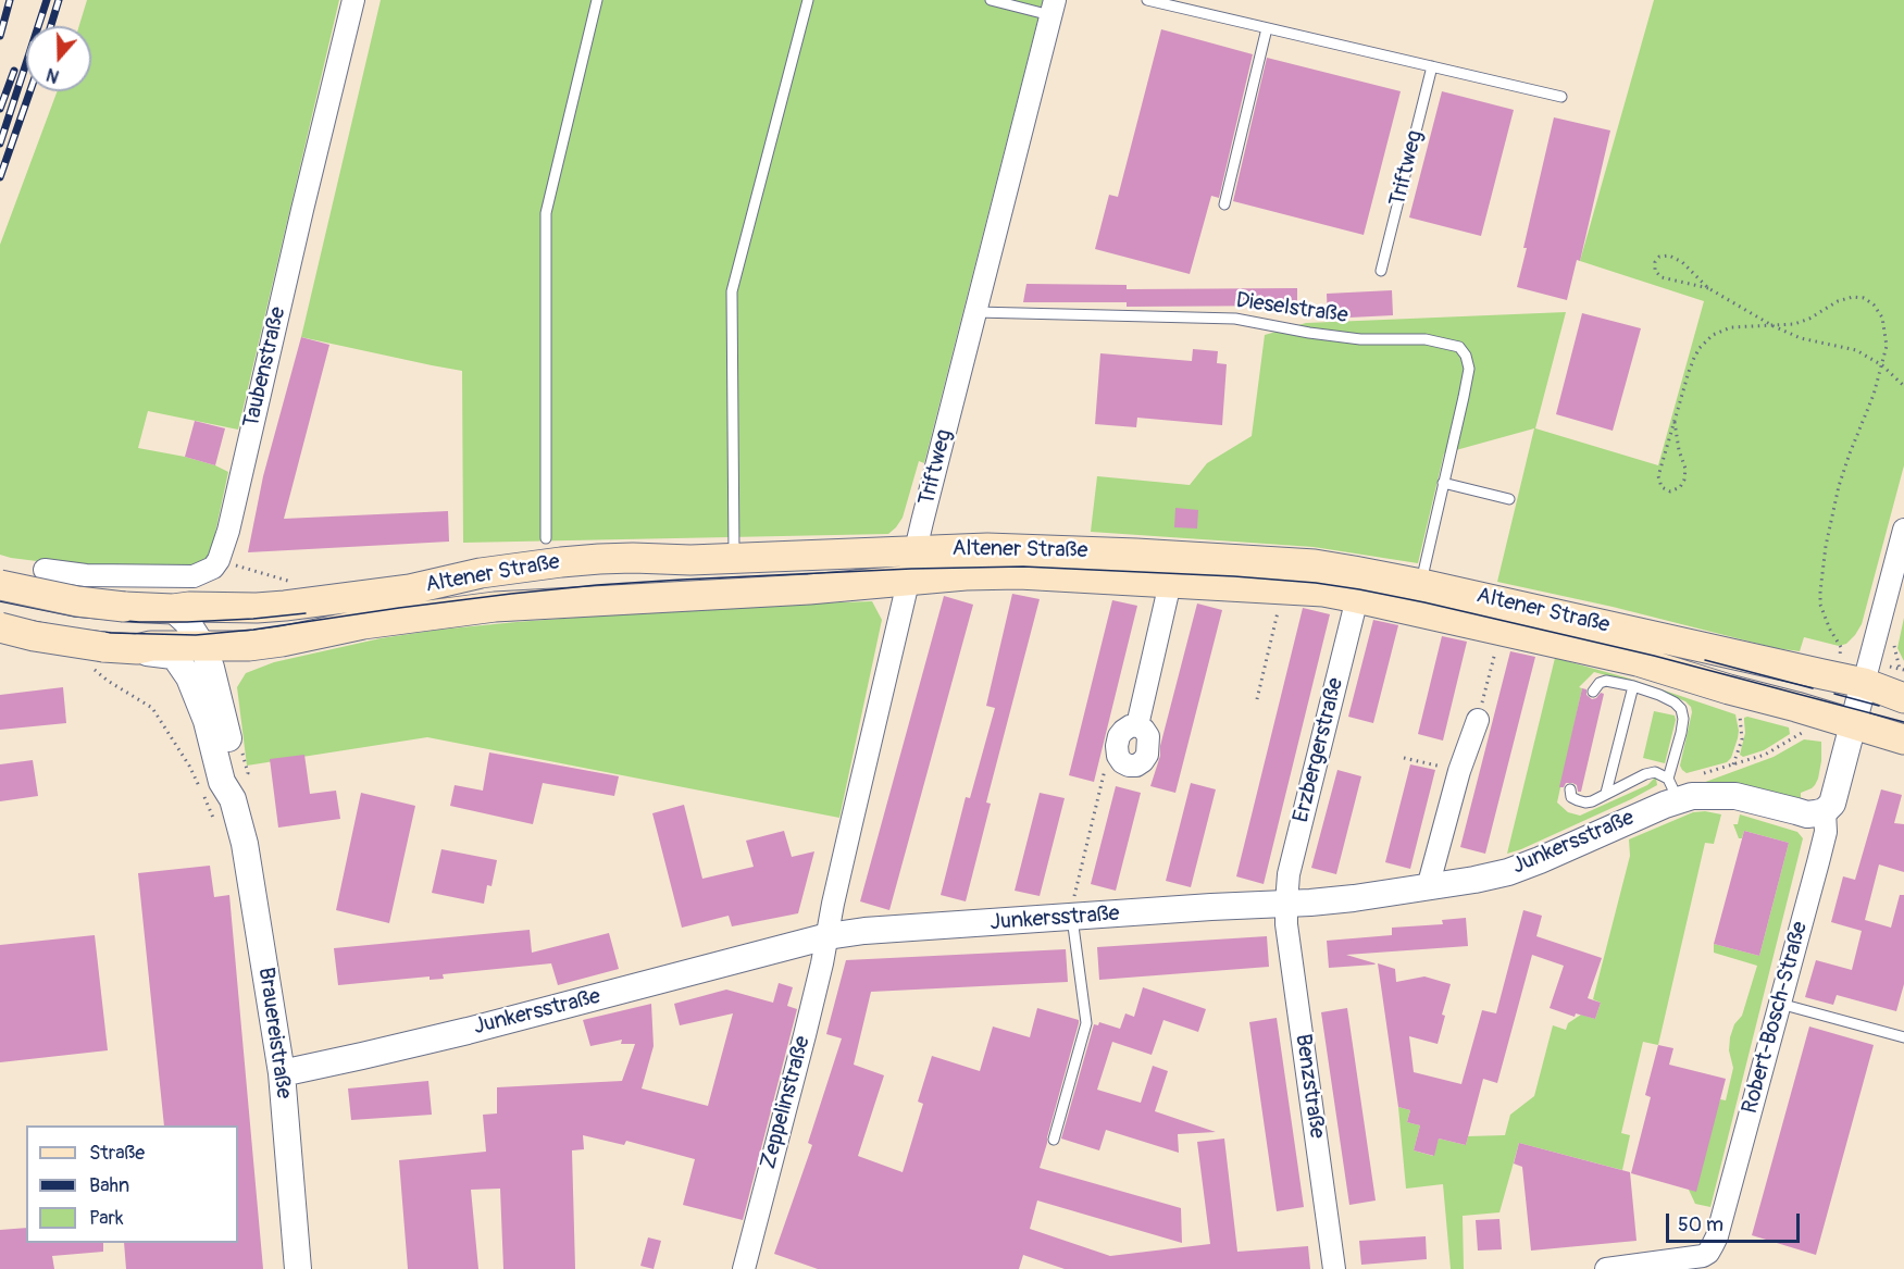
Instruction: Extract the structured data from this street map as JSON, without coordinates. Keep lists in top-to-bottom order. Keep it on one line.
{"streets":{"main road":["Altener Straße"],"street":["Triftweg","Taubenstraße","Erzbergerstraße","Junkersstraße","Robert-Bosch-Straße","Brauereistraße","Benzstraße","Zeppelinstraße"],"lane":["Dieselstraße"]},"crossings":[["Triftweg","Dieselstraße"],["Triftweg","Altener Straße"],["Triftweg","Junkersstraße"],["Triftweg","Zeppelinstraße"],["Dieselstraße","Altener Straße"],["Altener Straße","Erzbergerstraße"],["Altener Straße","Robert-Bosch-Straße"],["Altener Straße","Brauereistraße"],["Erzbergerstraße","Junkersstraße"],["Erzbergerstraße","Benzstraße"],["Junkersstraße","Robert-Bosch-Straße"],["Junkersstraße","Brauereistraße"],["Junkersstraße","Benzstraße"],["Junkersstraße","Zeppelinstraße"]],"legend":["Straße","Bahn","Park"],"scale_bar":"50 m","north":"bottom"}
